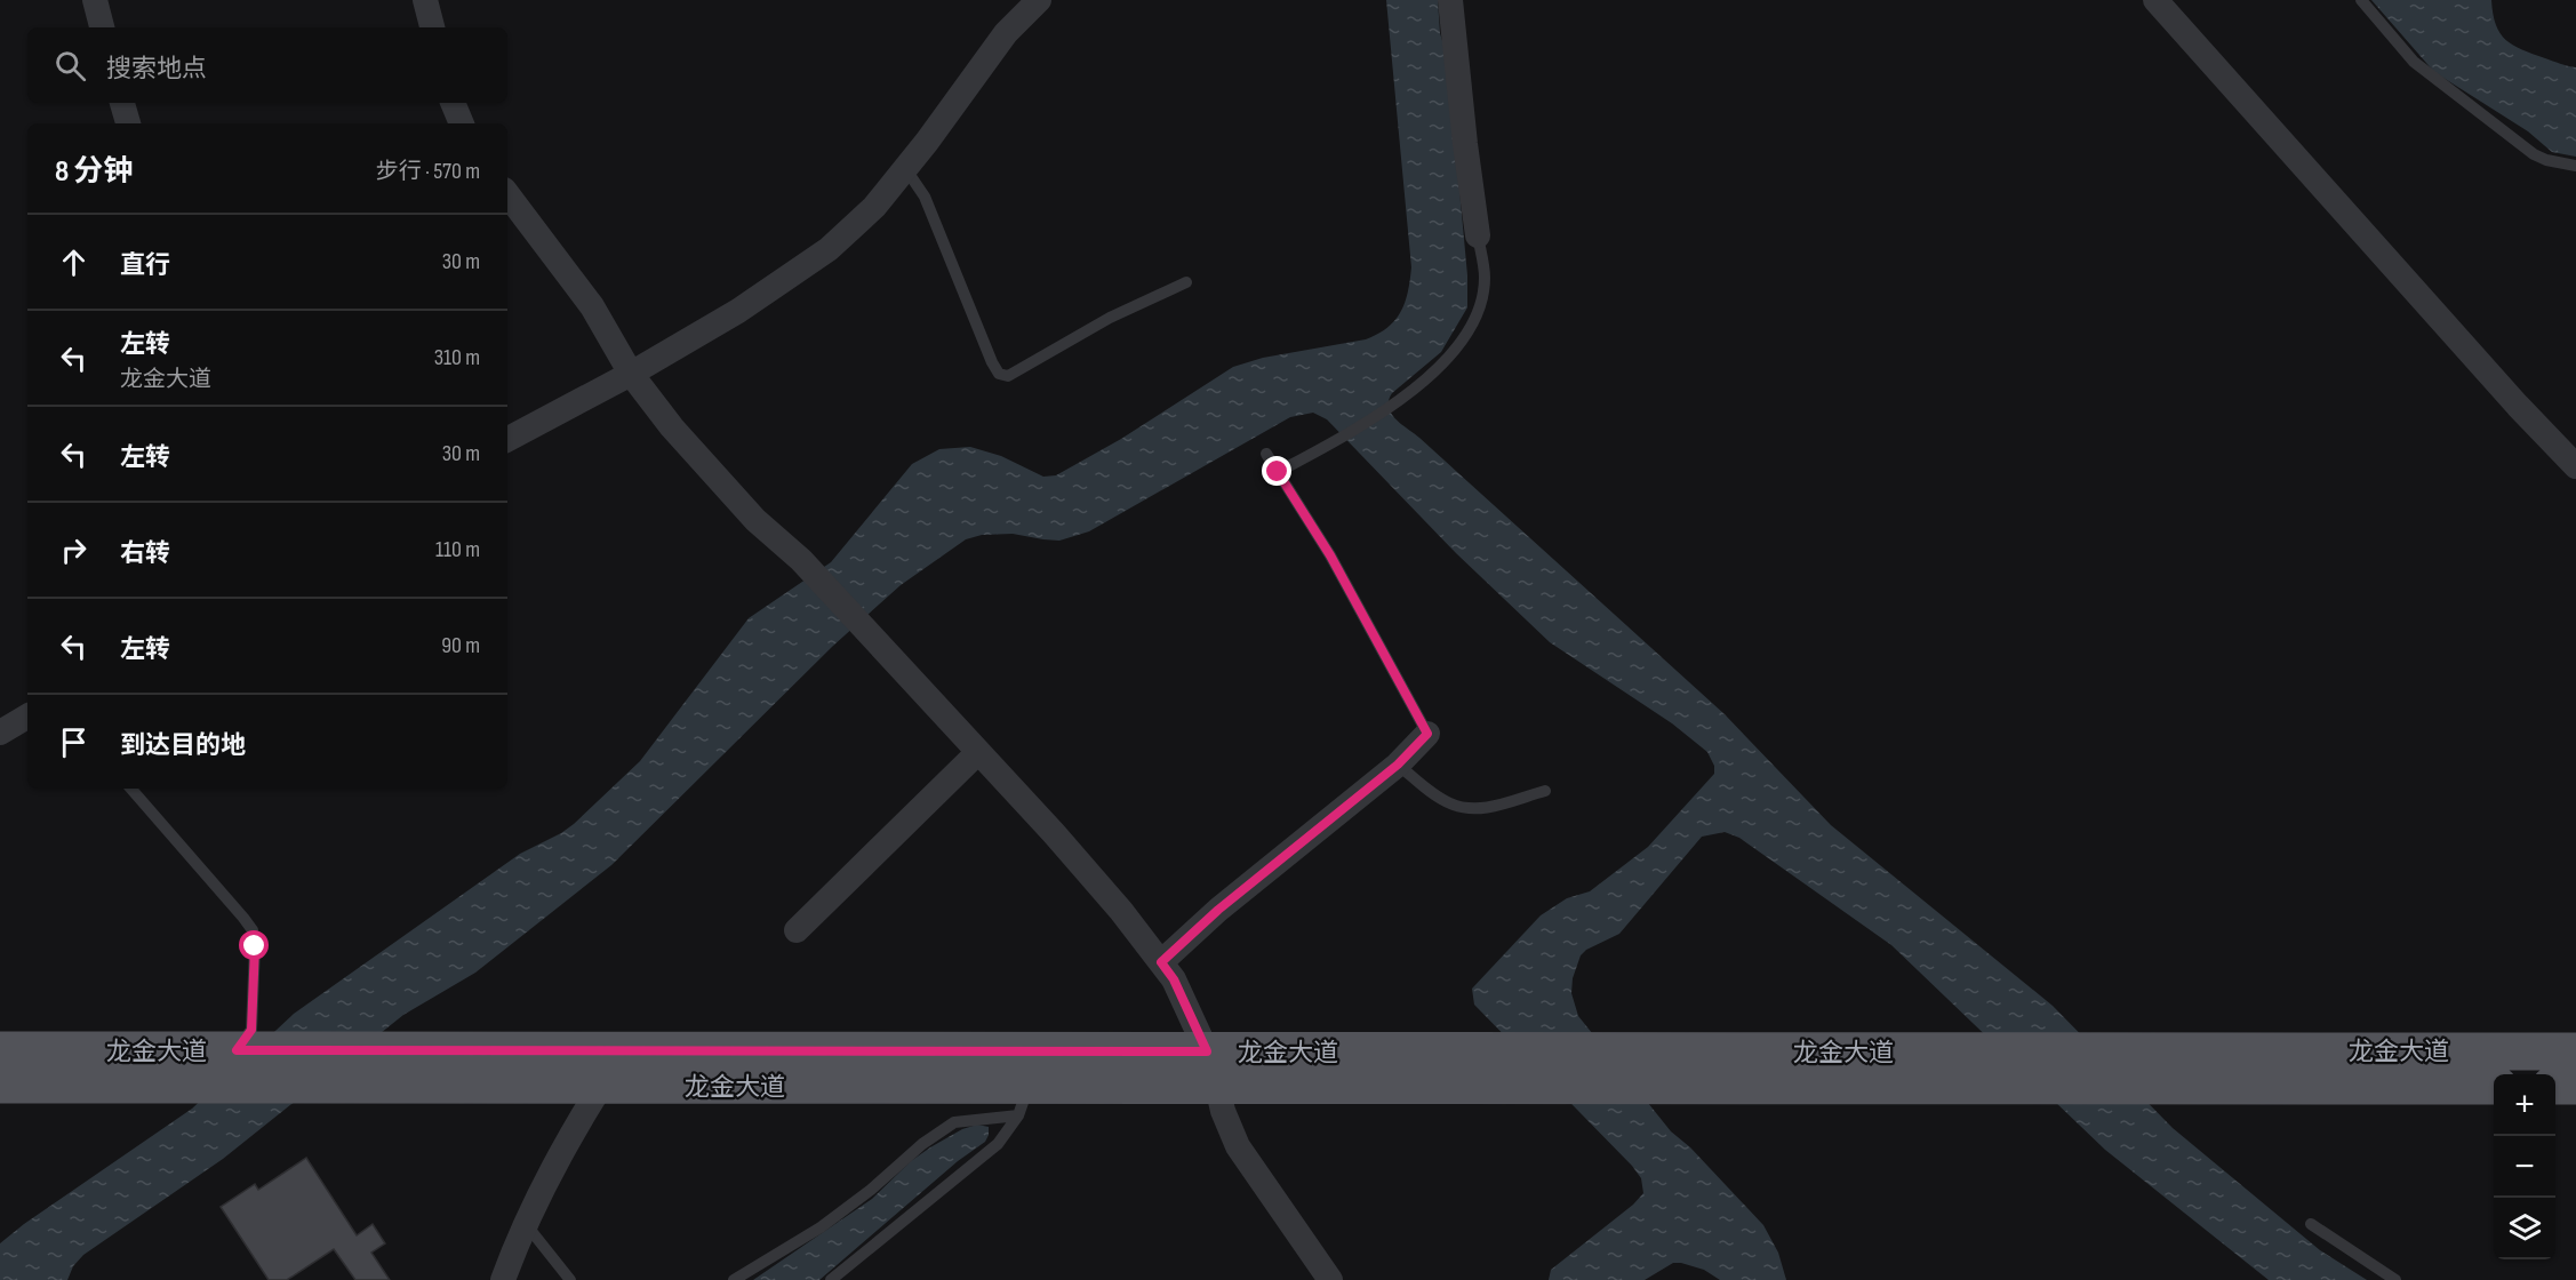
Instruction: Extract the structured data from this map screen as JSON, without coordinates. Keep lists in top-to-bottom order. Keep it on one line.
{"streets":{"main road":["龙金大道"]},"page":{"search":"搜索地点","heading":["8 分钟","步行 · 570 m"],"list":[["直行","30 m"],["左转","龙金大道","310 m"],["左转","30 m"],["右转","110 m"],["左转","90 m"],"到达目的地"],"map_buttons":["+","−"]}}
